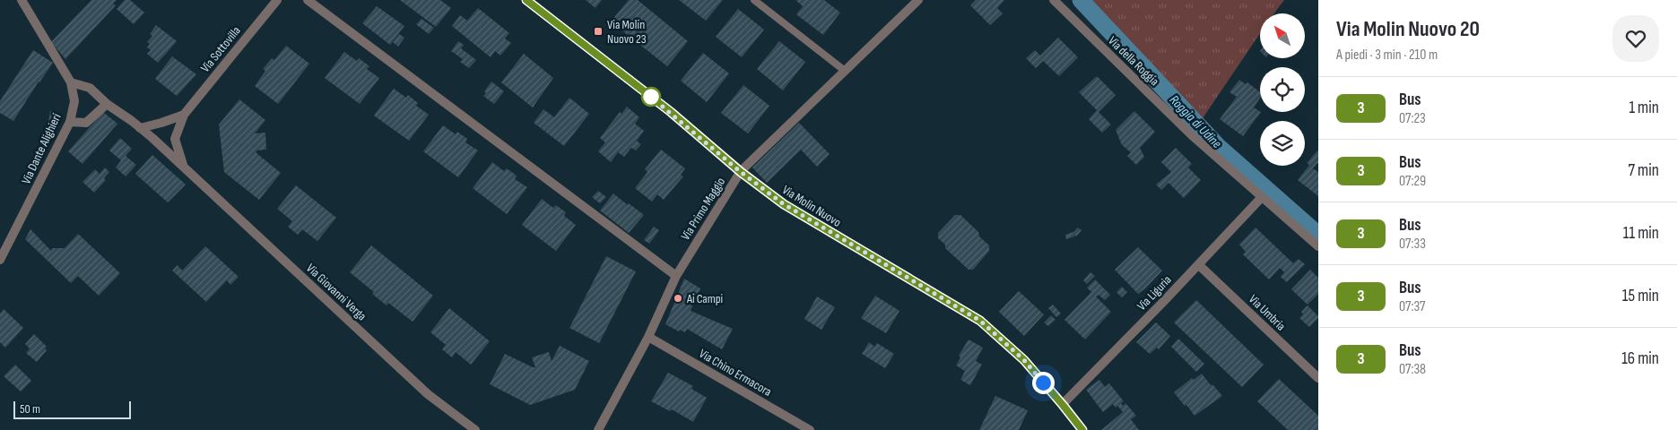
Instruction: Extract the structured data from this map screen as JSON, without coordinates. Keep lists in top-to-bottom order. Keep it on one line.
{"streets":{"main road":["Via Molin Nuovo"],"street":["Via Sottovilla","Via della Roggia","Via Dante Alighieri","Via Primo Maggio","Via Giovanni Verga","Via Liguria","Via Umbria","Via Chino Ermacora"]},"crossings":[["Via Sottovilla","Via Giovanni Verga"],["Via della Roggia","Via Liguria"],["Via Molin Nuovo","Via Primo Maggio"],["Via Molin Nuovo","Via Liguria"],["Via Primo Maggio","Via Chino Ermacora"],["Via Liguria","Via Umbria"]],"water":["Roggia di Udine"],"places":{"transit":["Via Molin Nuovo 23"],"other":["Ai Campi"]},"lines":["bus line 3"],"scale_bar":"50 m","north":"top left","page":{"heading":["Via Molin Nuovo 20","A piedi · 3 min · 210 m"],"list":[{"mark":"3","name":"Bus","note":"07:23","value":"1 min"},{"mark":"3","name":"Bus","note":"07:29","value":"7 min"},{"mark":"3","name":"Bus","note":"07:33","value":"11 min"},{"mark":"3","name":"Bus","note":"07:37","value":"15 min"},{"mark":"3","name":"Bus","note":"07:38","value":"16 min"}],"scale":"50 m"}}
